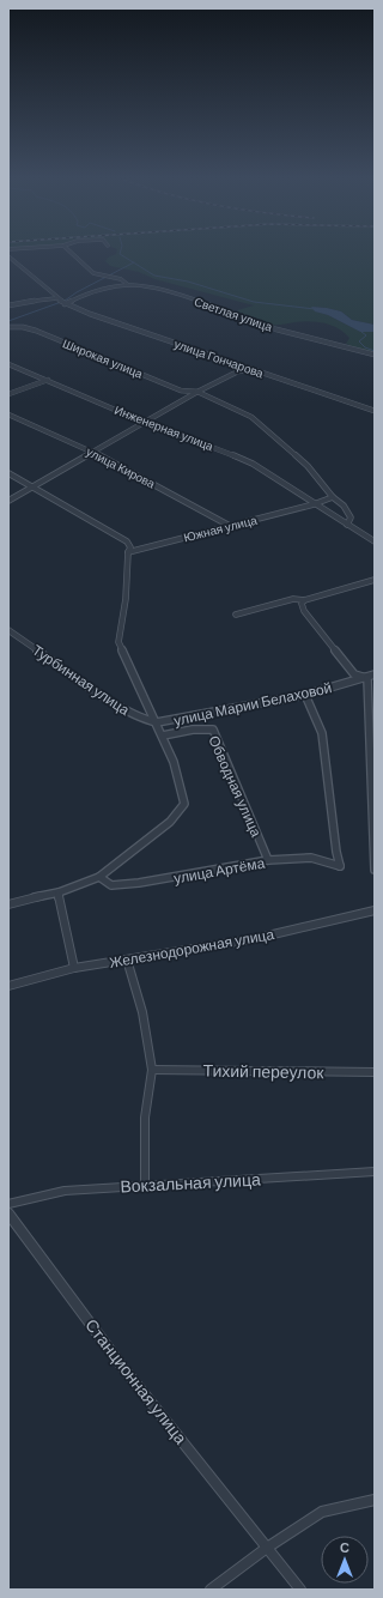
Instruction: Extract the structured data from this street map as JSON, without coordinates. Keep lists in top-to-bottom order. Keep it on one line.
{"streets":{"street":["Светлая улица","Широкая улица","улица Гончарова","Инженерная улица","улица Кирова","Южная улица","Турбинная улица","улица Марии Белаховой","Обводная улица","улица Артёма","Железнодорожная улица","Тихий переулок","Вокзальная улица","Станционная улица"]},"crossings":[["Светлая улица","улица Гончарова"],["Инженерная улица","Южная улица"],["улица Кирова","Южная улица"],["Турбинная улица","улица Марии Белаховой"],["улица Марии Белаховой","улица Артёма"],["Обводная улица","улица Артёма"]],"north":"top"}
